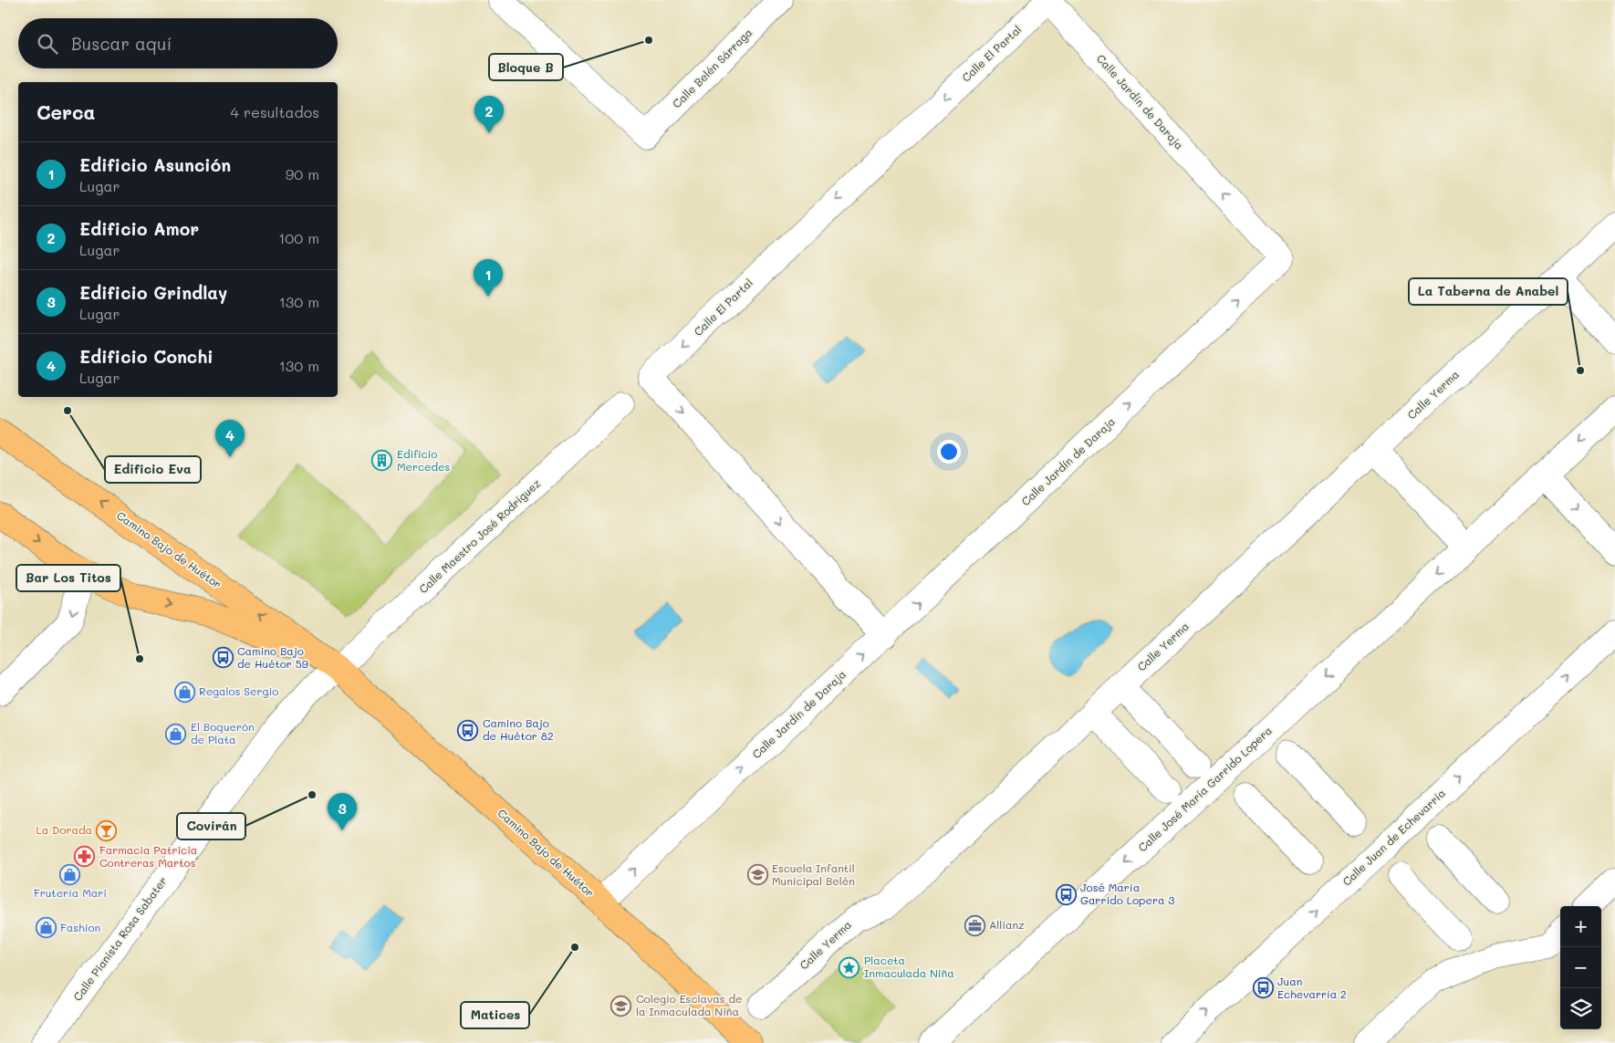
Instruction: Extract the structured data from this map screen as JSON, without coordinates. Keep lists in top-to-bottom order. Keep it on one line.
{"streets":{"main road":["Camino Bajo de Huétor"],"street":["Calle El Partal","Calle Belén Sárraga","Calle Jardín de Daraja","Calle Yerma","Calle Maestro José Rodríguez","Calle José María Garrido Lopera","Calle Juan de Echevarría","Calle Pianista Rosa Sabater"]},"crossings":[["Calle El Partal","Calle Jardín de Daraja"],["Calle Jardín de Daraja","Camino Bajo de Huétor"],["Calle Maestro José Rodríguez","Camino Bajo de Huétor"],["Calle Maestro José Rodríguez","Calle Pianista Rosa Sabater"],["Camino Bajo de Huétor","Calle Pianista Rosa Sabater"]],"one_way":["Calle José María Garrido Lopera"],"places":{"other":["Bloque B","La Taberna de Anabel","Edificio Eva","Bar Los Titos","Covirán","Matices"],"building":["Edificio Mercedes"],"bus stop":["Camino Bajo de Huétor 59","Camino Bajo de Huétor 82","José María Garrido Lopera 3","Juan Echevarría 2"],"shop":["Regalos Sergio","El Boquerón de Plata","Frutería Mari","Fashion"],"bar":["La Dorada"],"pharmacy":["Farmacia Patricia Contreras Martos"],"school or university":["Escuela Infantil Municipal Belén","Colegio Esclavas de la Inmaculada Niña"],"office":["Allianz"],"place":["Placeta Inmaculada Niña"]},"page":{"search":"Buscar aquí","heading":["Cerca","4 resultados"],"pins":["2","1","4","3"],"list":[{"mark":"1","name":"Edificio Asunción","note":"Lugar","value":"90 m"},{"mark":"2","name":"Edificio Amor","note":"Lugar","value":"100 m"},{"mark":"3","name":"Edificio Grindlay","note":"Lugar","value":"130 m"},{"mark":"4","name":"Edificio Conchi","note":"Lugar","value":"130 m"}],"map_buttons":["+","−"]}}
